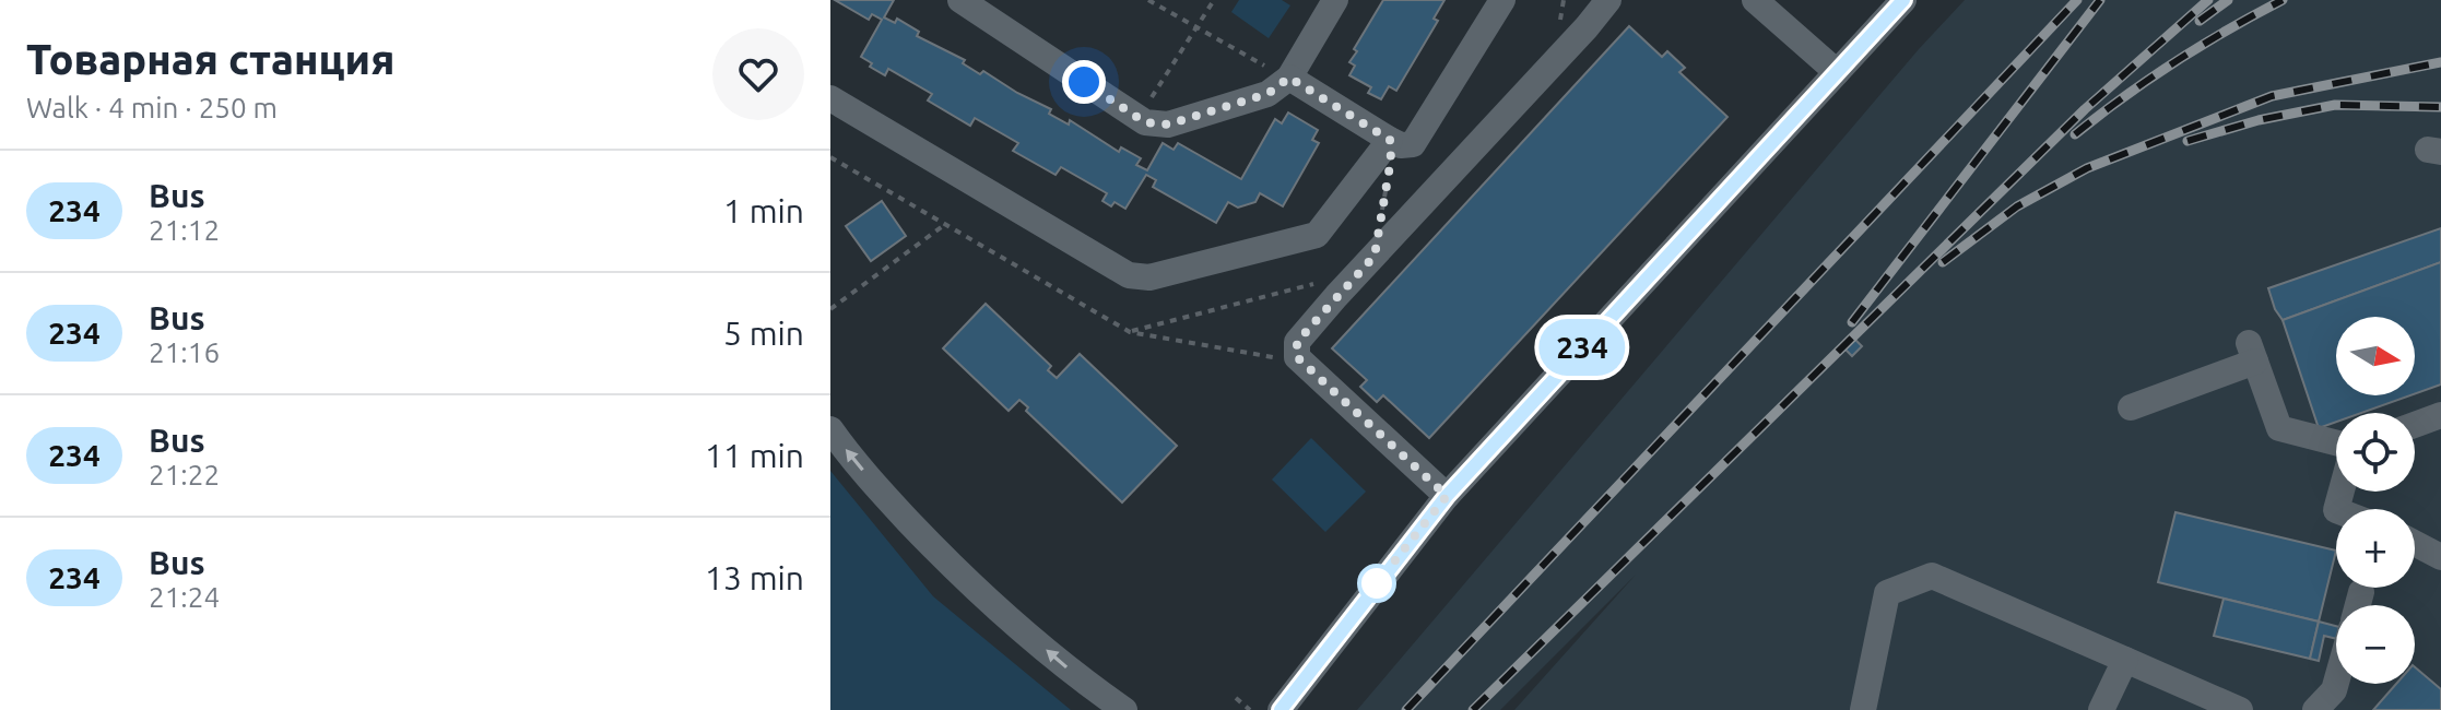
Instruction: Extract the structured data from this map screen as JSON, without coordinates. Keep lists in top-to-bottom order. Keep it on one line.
{"lines":["bus line 234"],"north":"right","page":{"heading":["Товарная станция","Walk · 4 min · 250 m"],"on_map":"234","list":[{"mark":"234","name":"Bus","note":"21:12","value":"1 min"},{"mark":"234","name":"Bus","note":"21:16","value":"5 min"},{"mark":"234","name":"Bus","note":"21:22","value":"11 min"},{"mark":"234","name":"Bus","note":"21:24","value":"13 min"}],"map_buttons":["+","−"]}}
